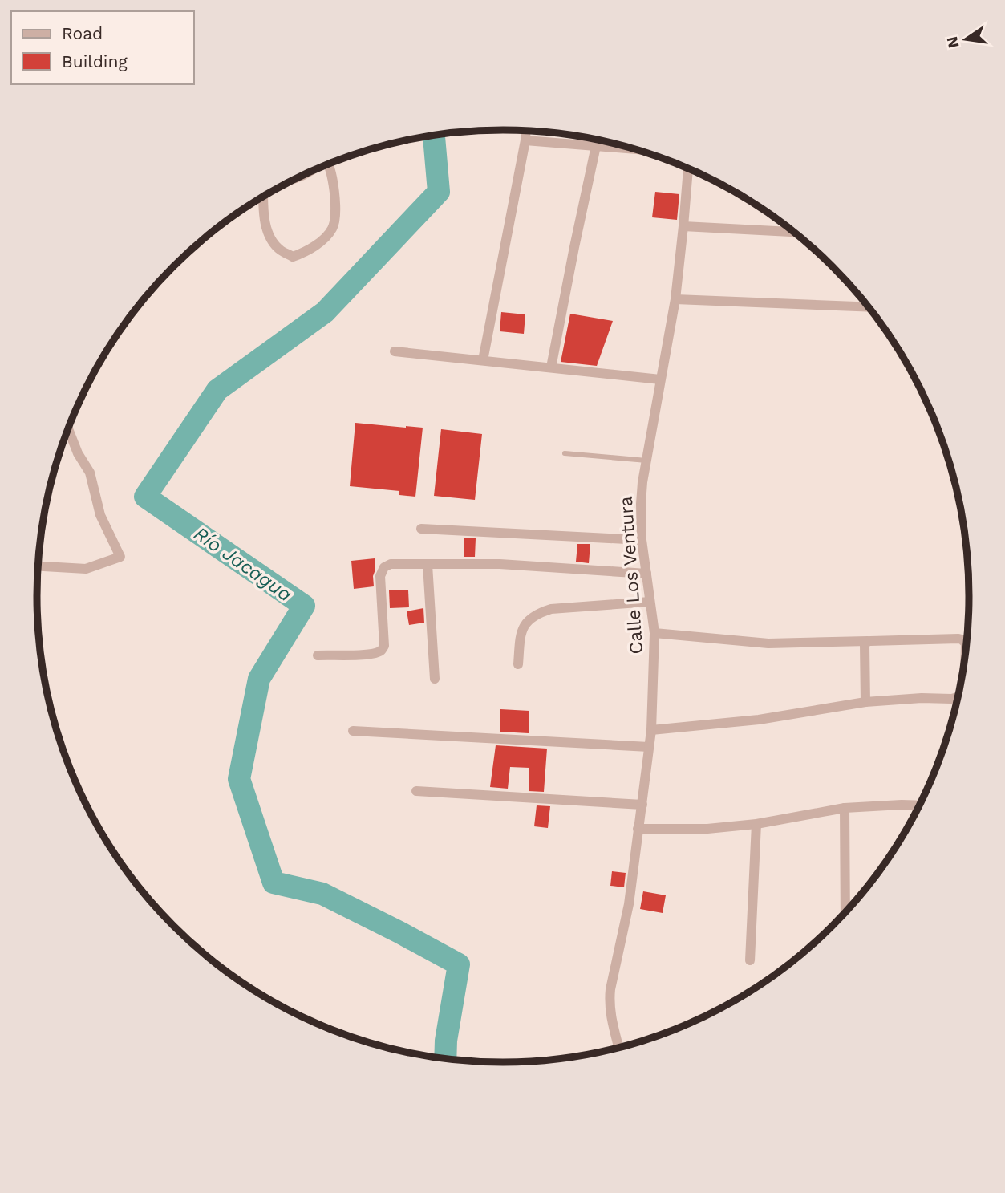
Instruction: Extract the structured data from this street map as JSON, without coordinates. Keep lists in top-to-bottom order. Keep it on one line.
{"streets":{"street":["Calle Los Ventura"]},"water":["Río Jacagua"],"legend":["Road","Building"],"north":"left"}
